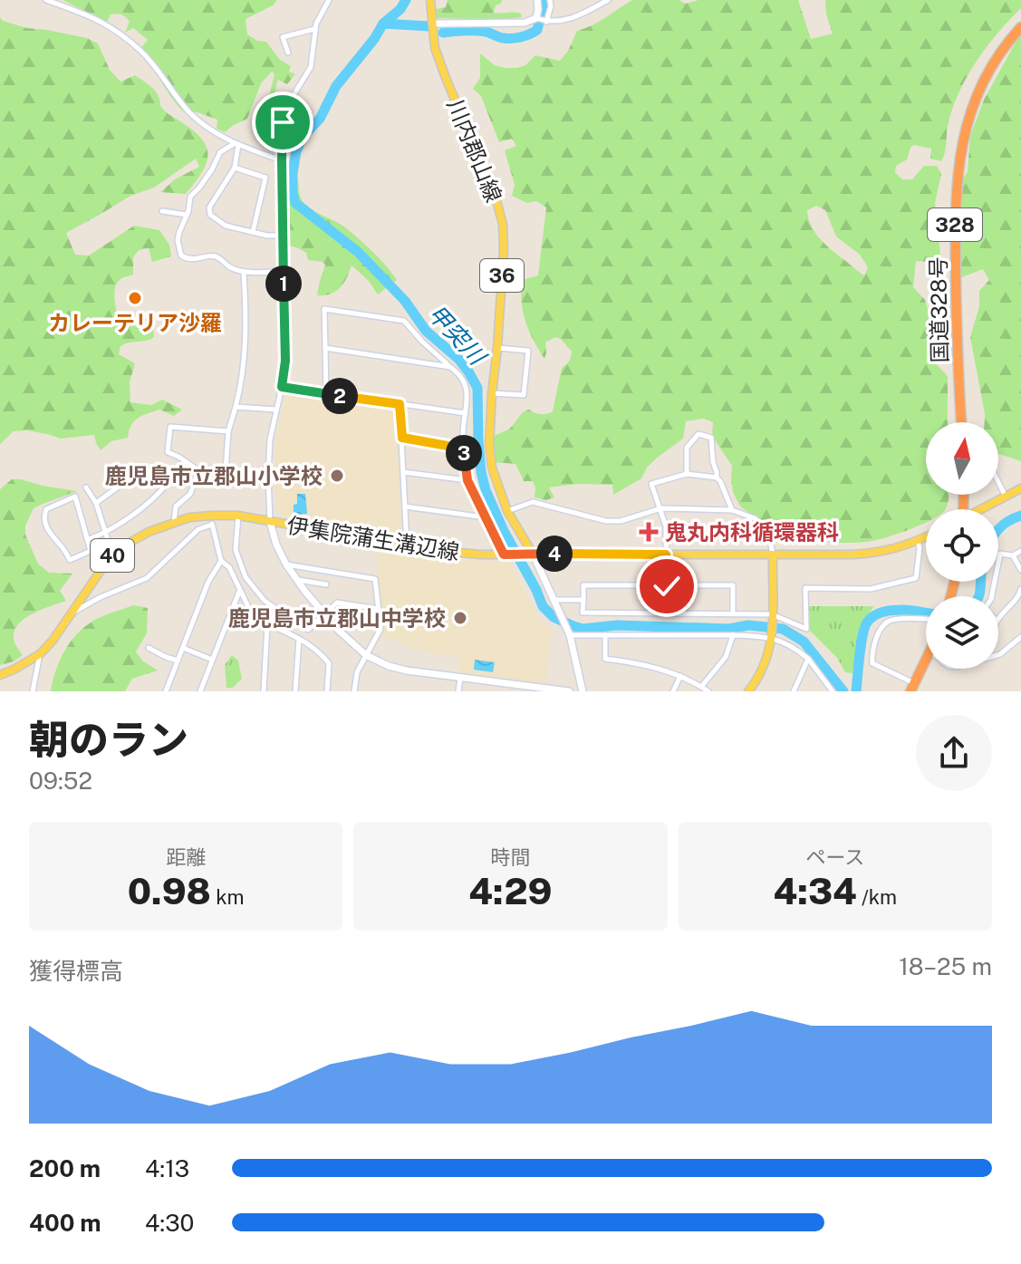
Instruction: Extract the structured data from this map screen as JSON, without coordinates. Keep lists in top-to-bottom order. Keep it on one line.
{"streets":{"highway":["328","国道328号"],"main road":["川内郡山線","36","伊集院蒲生溝辺線","40"]},"crossings":[["川内郡山線","伊集院蒲生溝辺線"]],"water":["甲突川"],"places":{"other":["カレーテリア沙羅","鹿児島市立郡山小学校","鹿児島市立郡山中学校"],"health":["鬼丸内科循環器科"]},"north":"top","page":{"pins":["1","2","3","4"],"heading":["朝のラン","09:52"],"stats":[["距離","0.98 km"],["時間","4:29"],["ペース","4:34 /km"]],"chart":["獲得標高","18–25 m"],"list":[{"name":"200 m","note":"4:13"},{"name":"400 m","note":"4:30"}]}}
